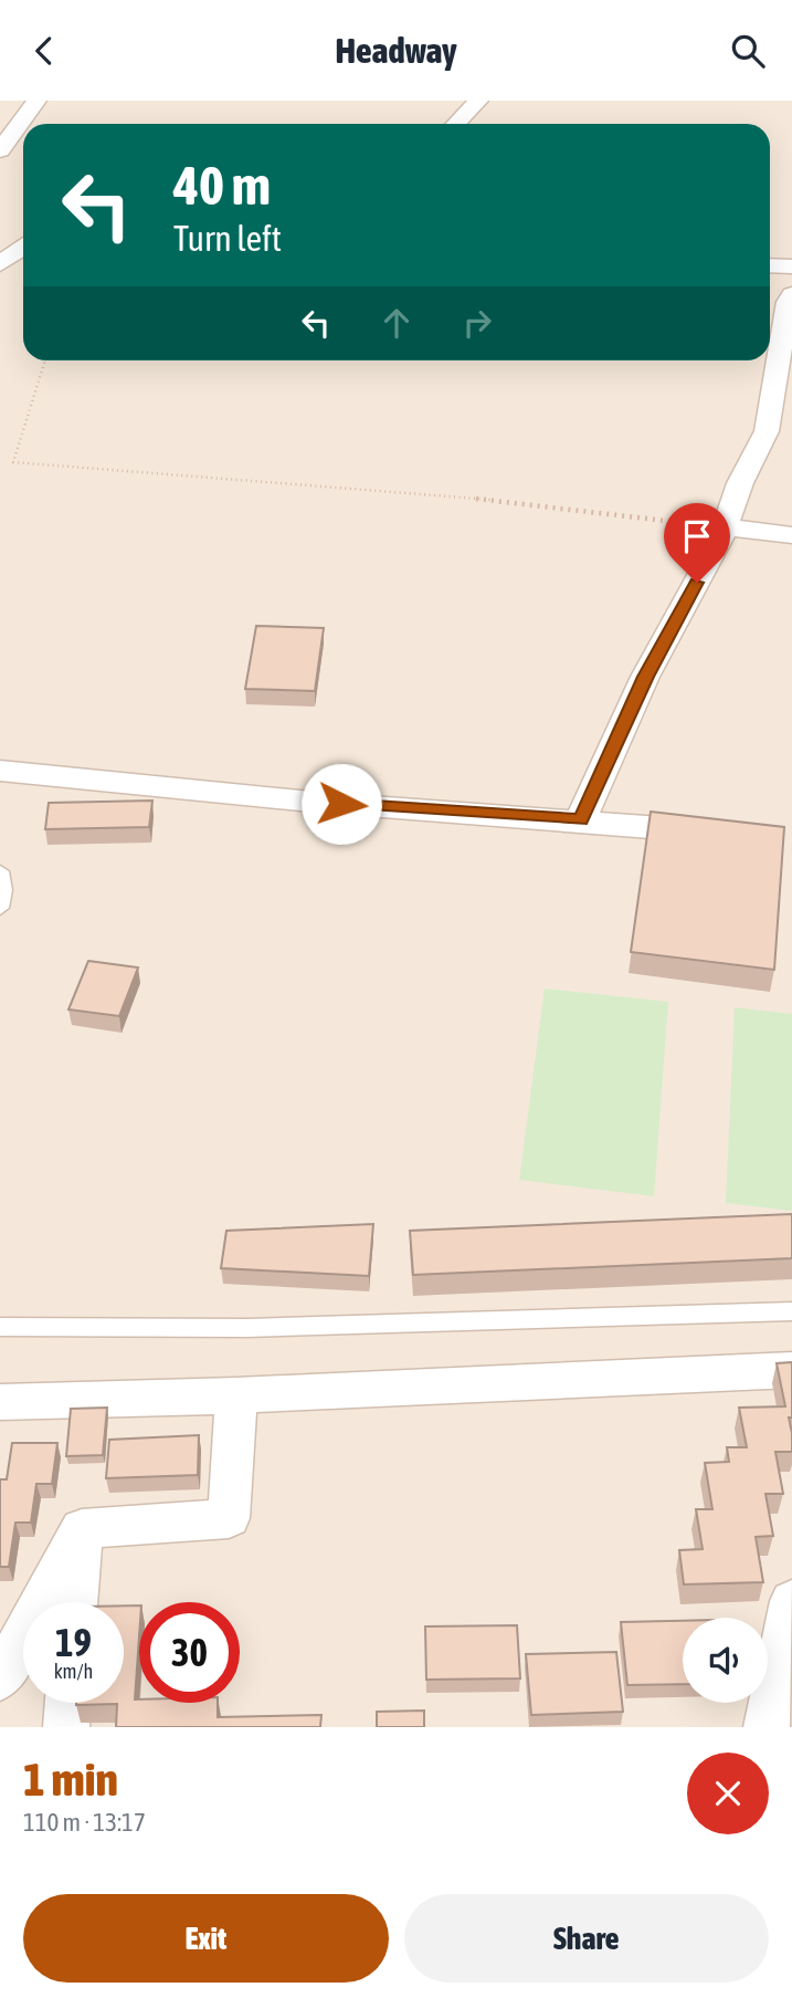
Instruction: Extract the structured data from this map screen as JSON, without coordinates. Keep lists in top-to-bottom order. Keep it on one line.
{"page":{"header":"Headway","turn":["40 m","Turn left"],"speed":"19 km/h","limit":"30","heading":["1 min","110 m · 13:17"],"buttons":["Exit","Share"]}}
